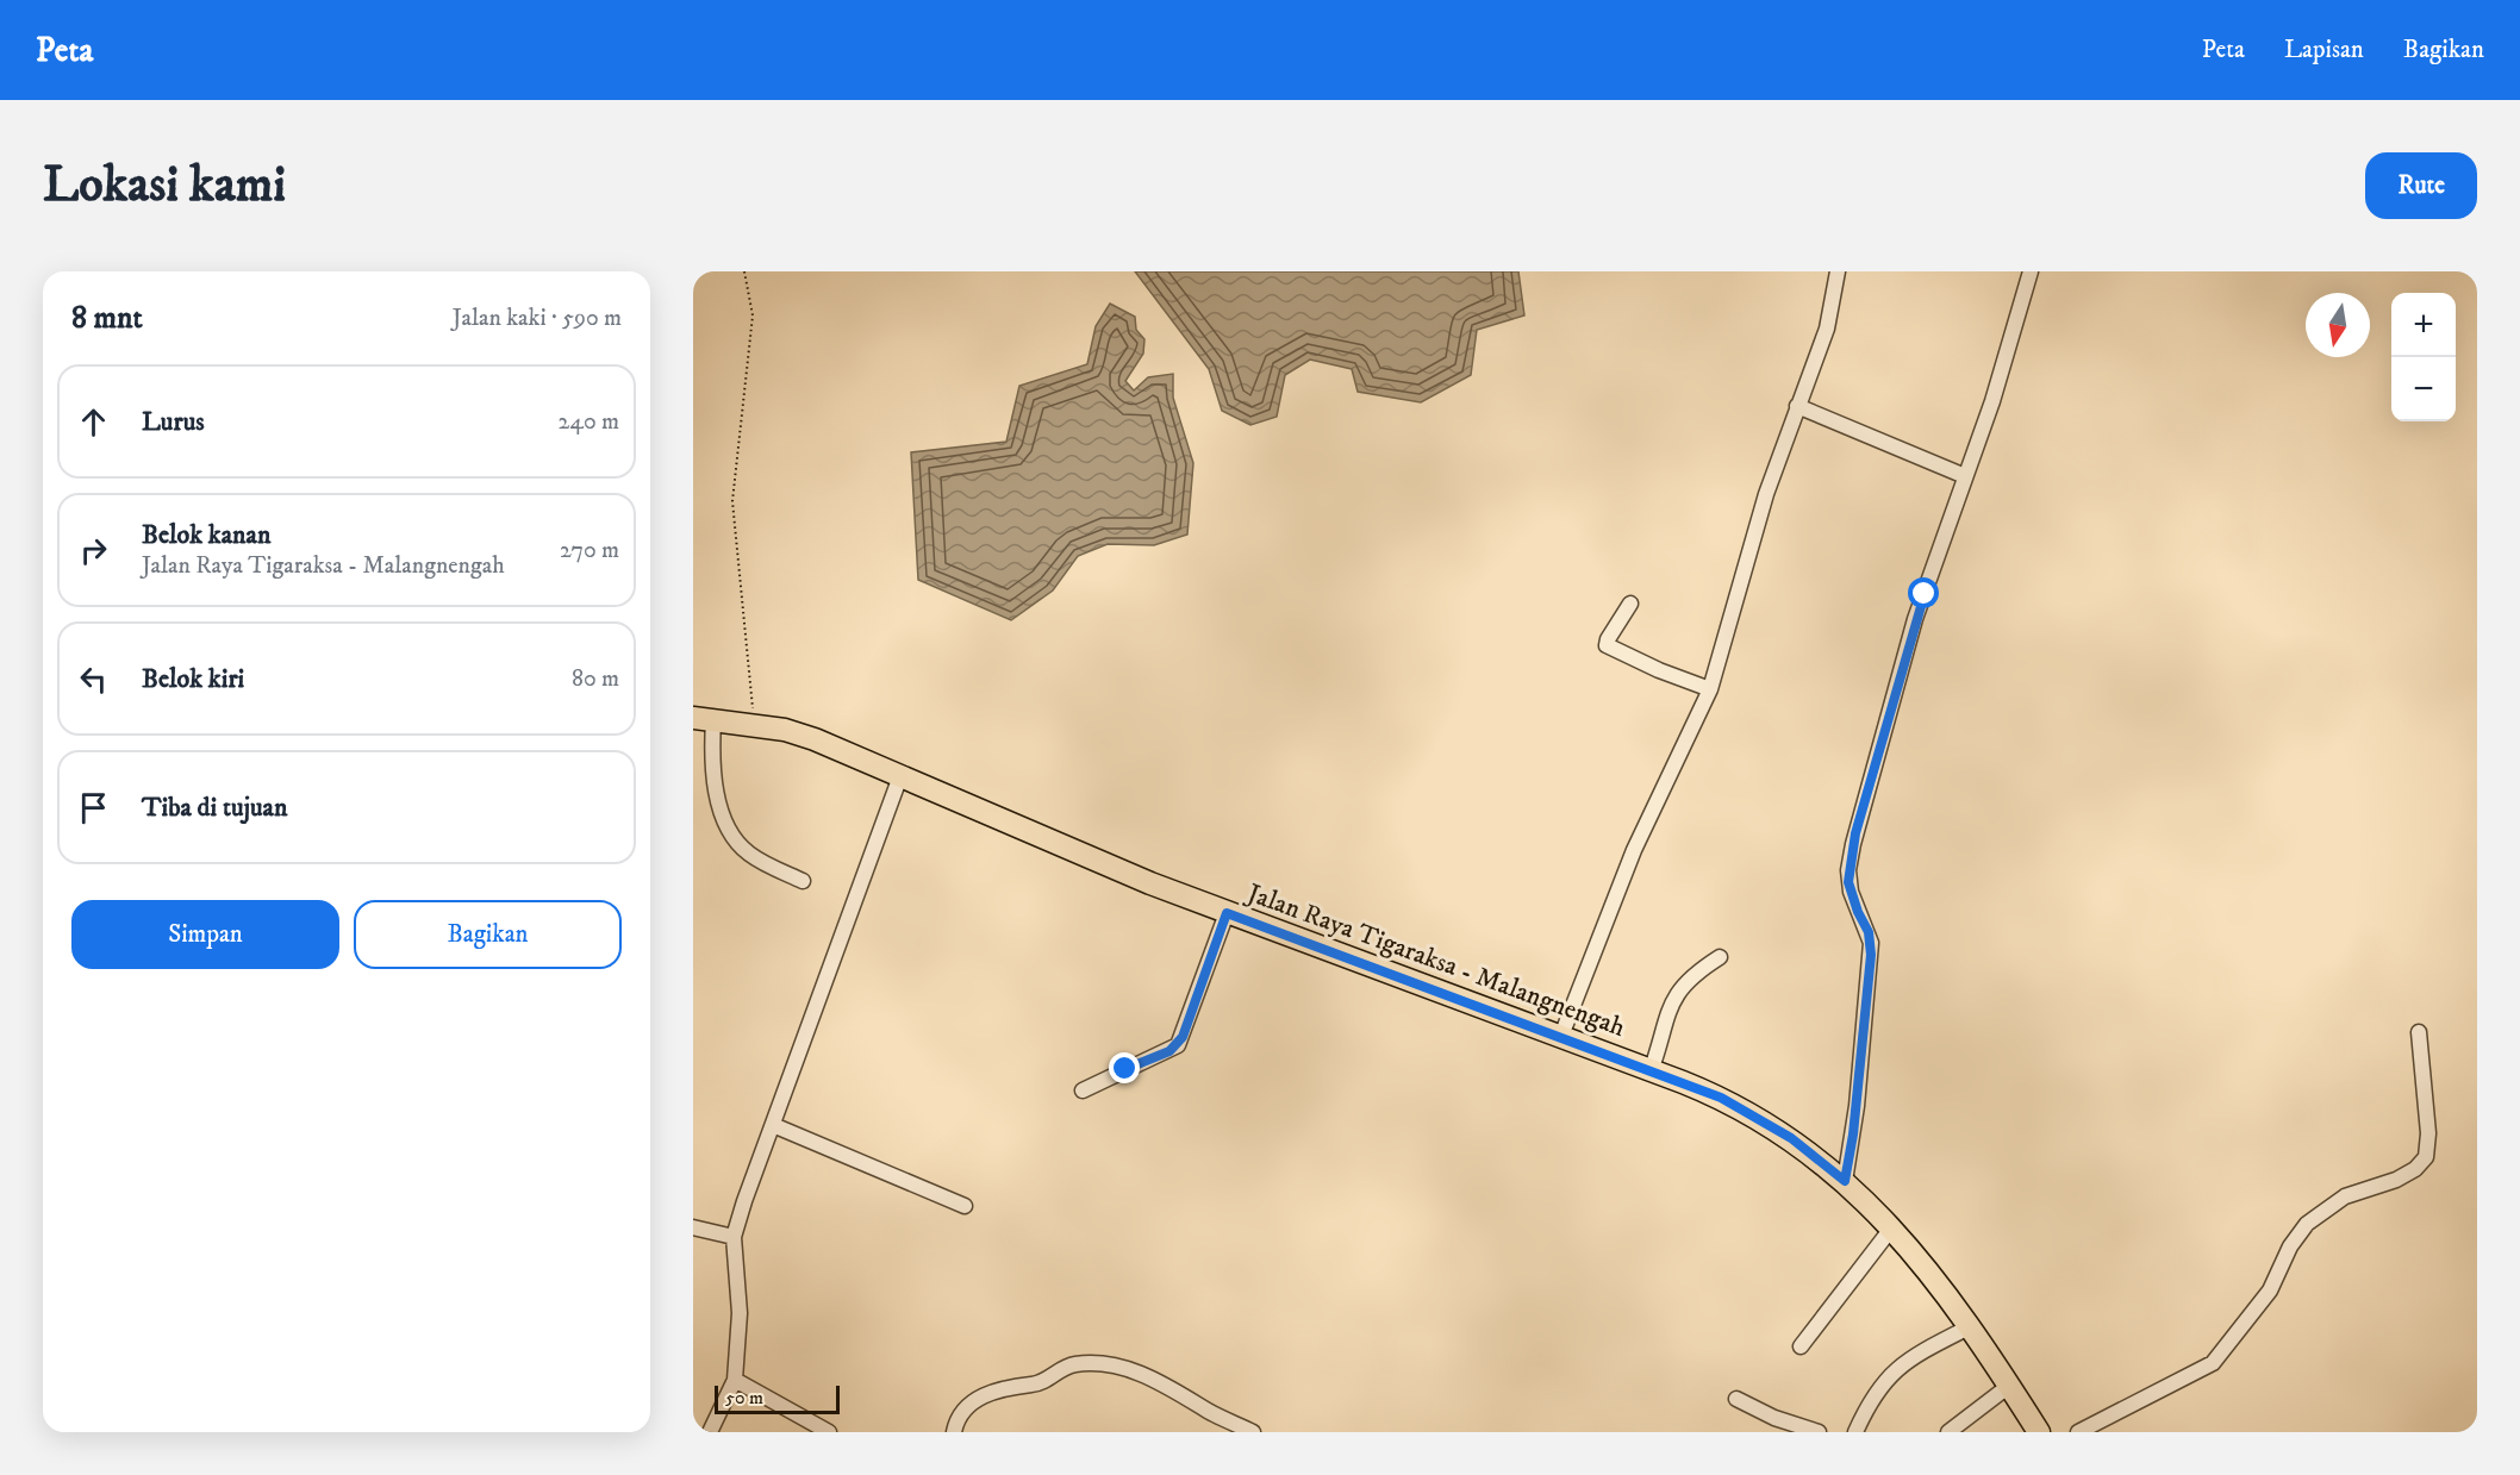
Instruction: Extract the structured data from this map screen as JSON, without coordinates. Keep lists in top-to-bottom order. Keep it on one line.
{"streets":{"main road":["Jalan Raya Tigaraksa - Malangnengah"]},"scale_bar":"50 m","north":"bottom","page":{"header":"Peta","nav":["Peta","Lapisan","Bagikan"],"buttons":["Rute",["Simpan","Bagikan"]],"title":"Lokasi kami","heading":["8 mnt","Jalan kaki · 590 m"],"map_buttons":["+","−"],"list":[["Lurus","240 m"],["Belok kanan","Jalan Raya Tigaraksa - Malangnengah","270 m"],["Belok kiri","80 m"],"Tiba di tujuan"],"scale":"50 m"}}
